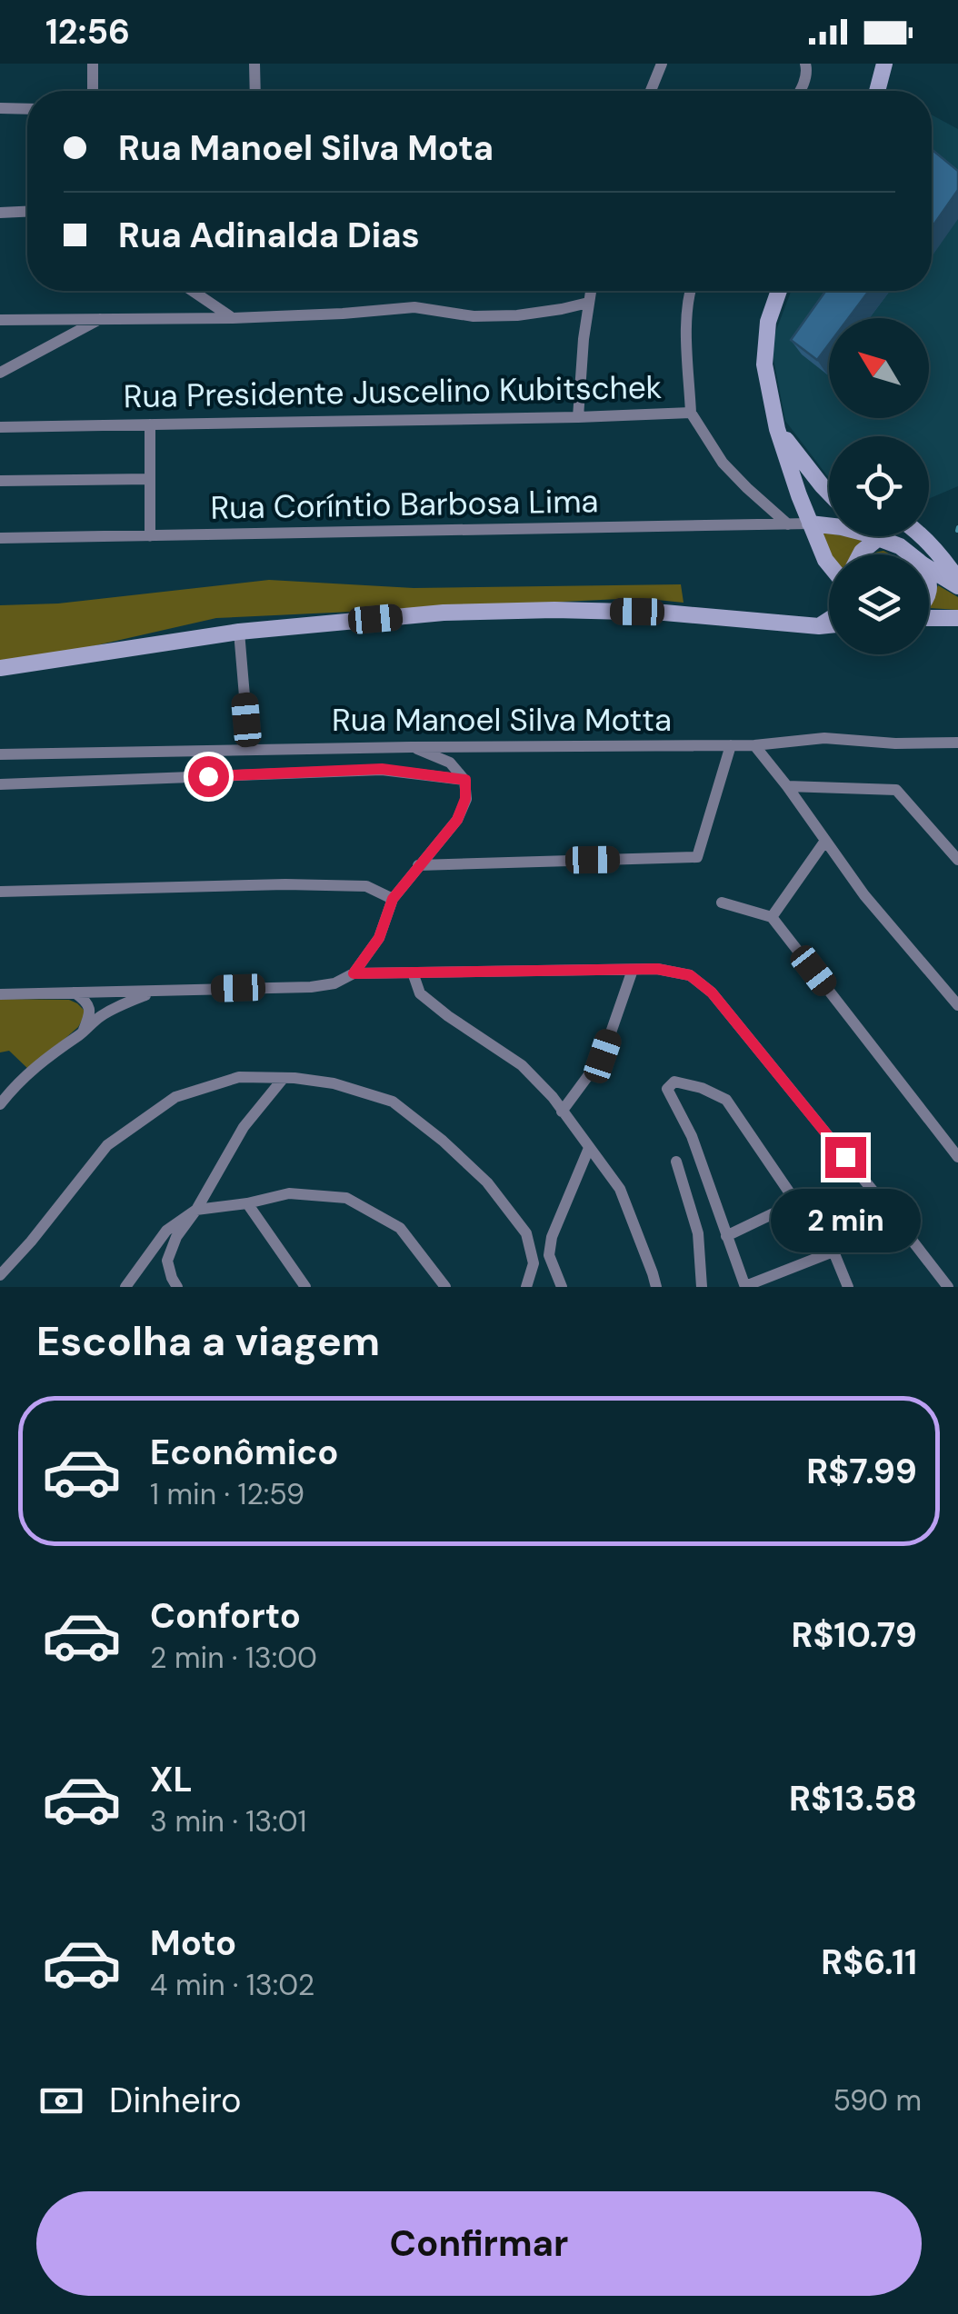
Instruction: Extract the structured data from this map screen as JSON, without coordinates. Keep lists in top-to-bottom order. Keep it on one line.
{"streets":{"street":["Rua Presidente Juscelino Kubitschek","Rua Coríntio Barbosa Lima","Rua Manoel Silva Motta"]},"crossings":[["Rua Presidente Juscelino Kubitschek","Rua Coríntio Barbosa Lima"]],"north":"top left","page":{"status":"12:56","banner":["Rua Manoel Silva Mota","Rua Adinalda Dias"],"bubble":"2 min","heading":"Escolha a viagem","list":[{"name":"Econômico","note":"1 min · 12:59","value":"R$7.99"},{"name":"Conforto","note":"2 min · 13:00","value":"R$10.79"},{"name":"XL","note":"3 min · 13:01","value":"R$13.58"},{"name":"Moto","note":"4 min · 13:02","value":"R$6.11"}],"pay":["Dinheiro","590 m"],"buttons":"Confirmar"}}
